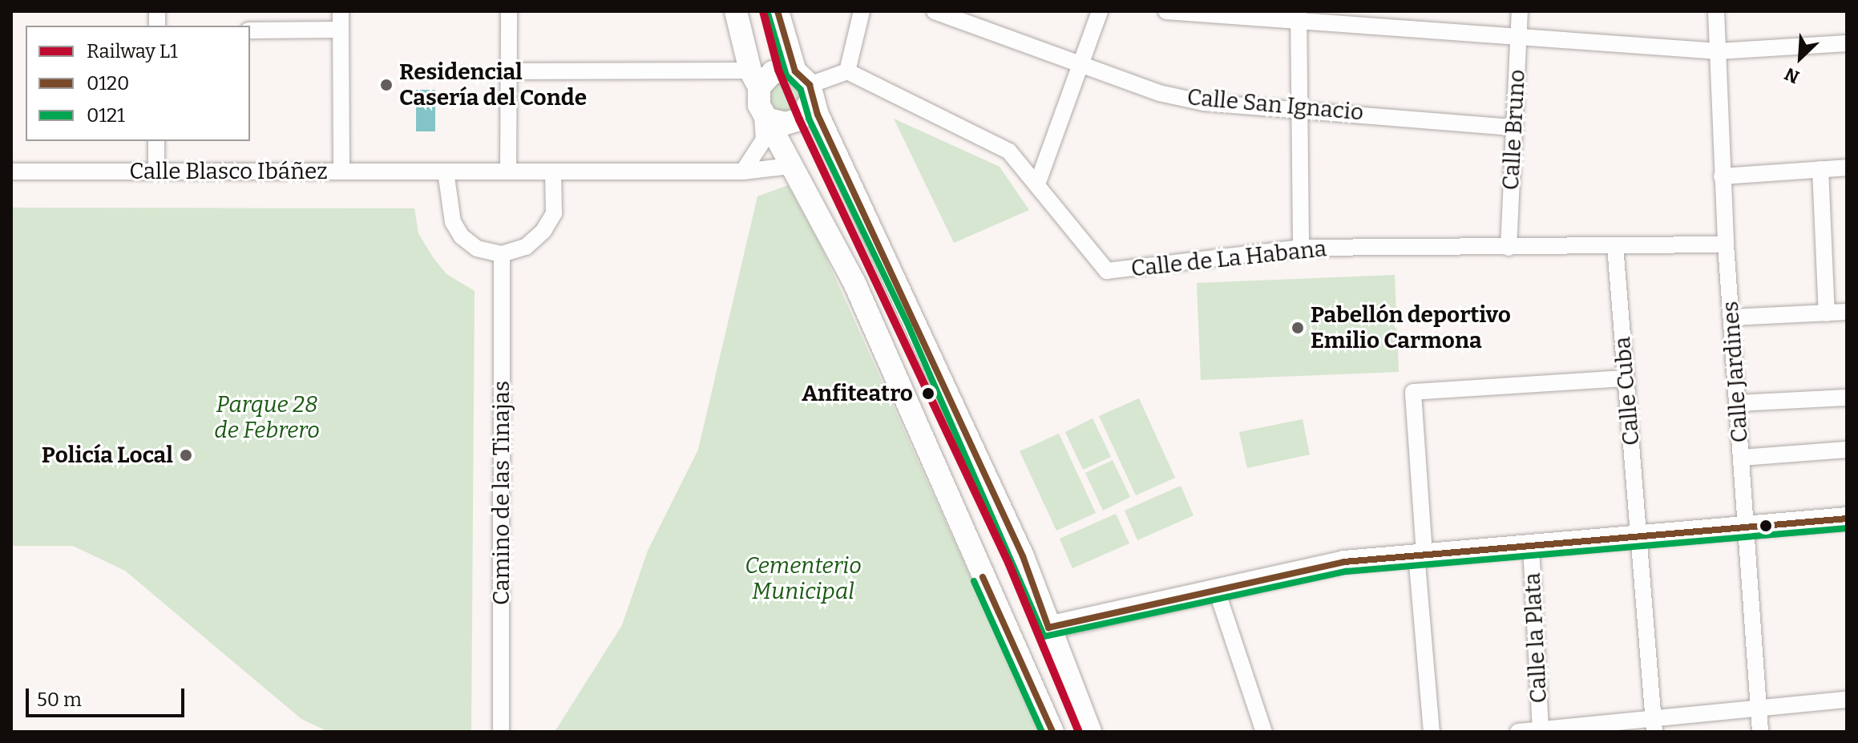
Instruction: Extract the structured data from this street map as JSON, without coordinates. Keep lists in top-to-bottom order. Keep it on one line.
{"streets":{"street":["Calle San Ignacio","Calle Bruno","Calle Blasco Ibáñez","Calle de La Habana","Calle Jardines","Calle Cuba","Camino de las Tinajas","Calle la Plata"]},"crossings":[["Calle San Ignacio","Calle Bruno"],["Calle Bruno","Calle de La Habana"],["Calle de La Habana","Calle Jardines"],["Calle de La Habana","Calle Cuba"]],"parks":["Parque 28 de Febrero","Cementerio Municipal"],"places":["Residencial Casería del Conde","Pabellón deportivo Emilio Carmona","Anfiteatro","Policía Local"],"lines":["rail line L1","transit line 0120","transit line 0121"],"legend":["Railway L1","0120","0121"],"scale_bar":"50 m","north":"bottom left"}
